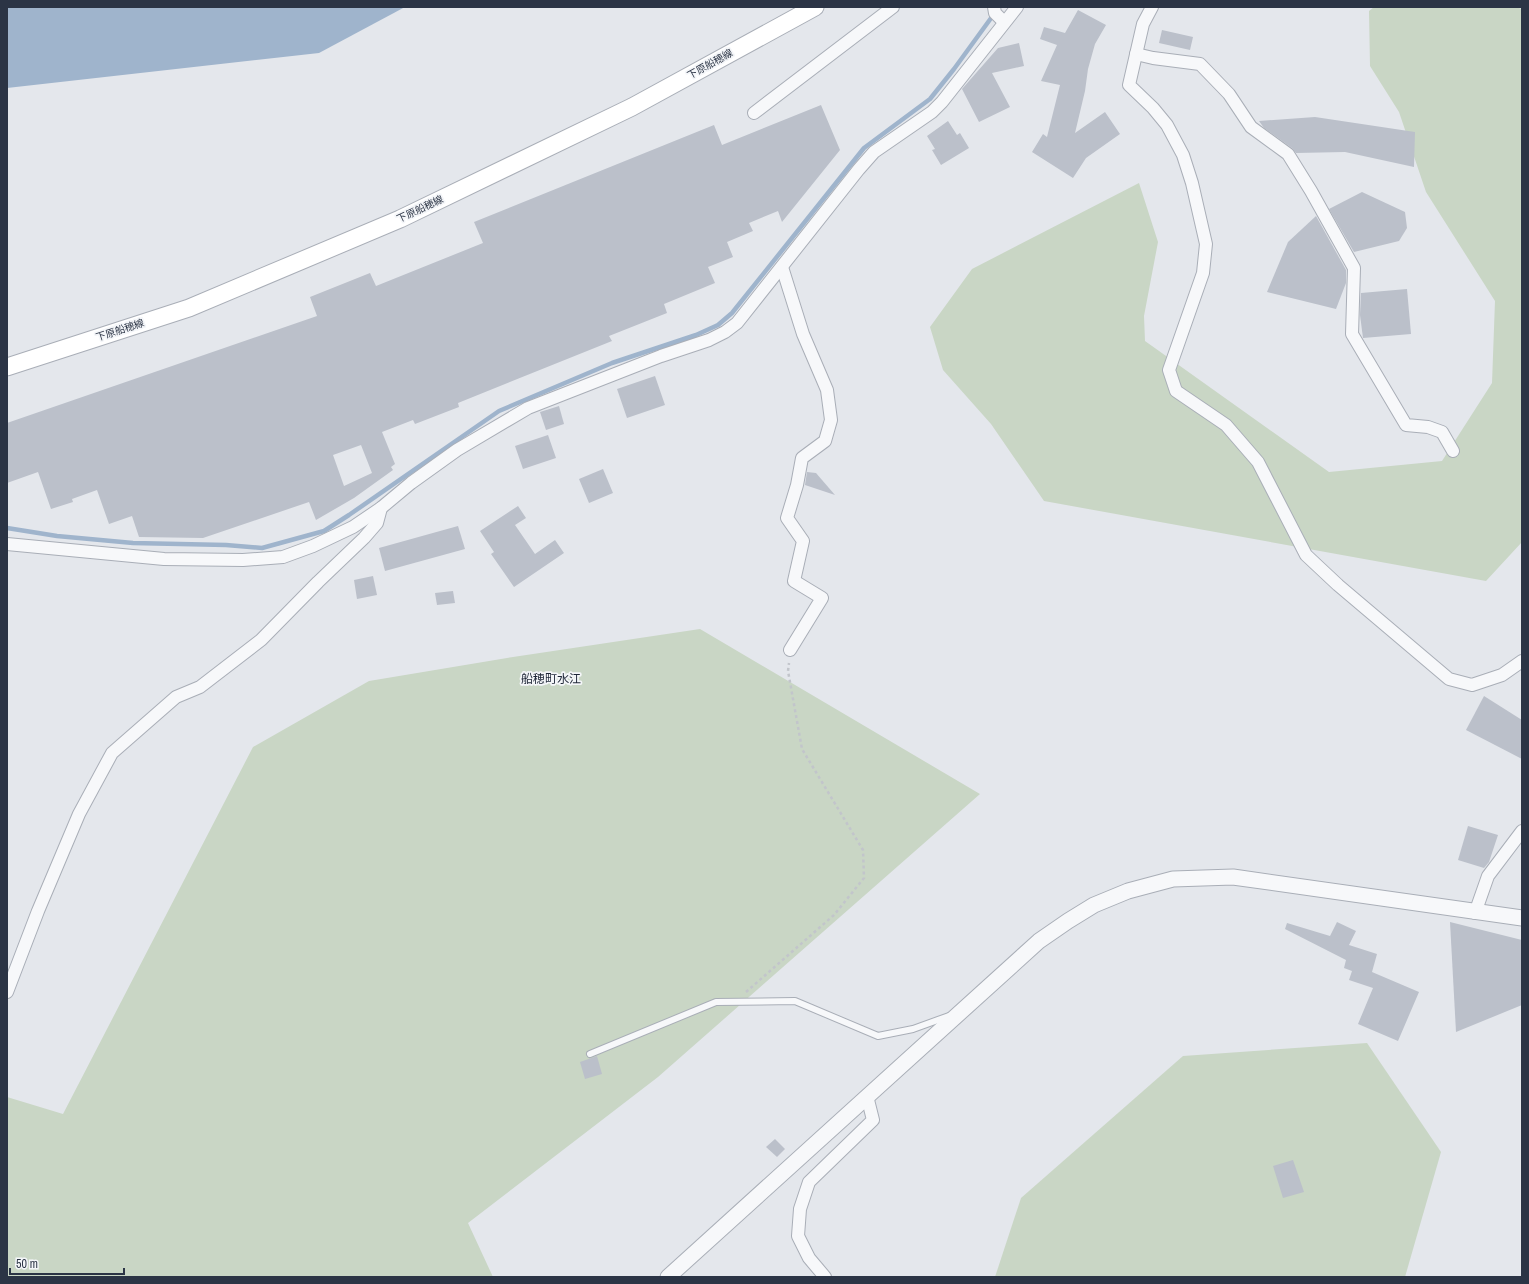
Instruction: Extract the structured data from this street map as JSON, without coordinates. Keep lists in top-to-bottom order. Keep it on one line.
{"streets":{"main road":["下原船穂線"]},"districts":["船穂町水江"],"scale_bar":"50 m"}
